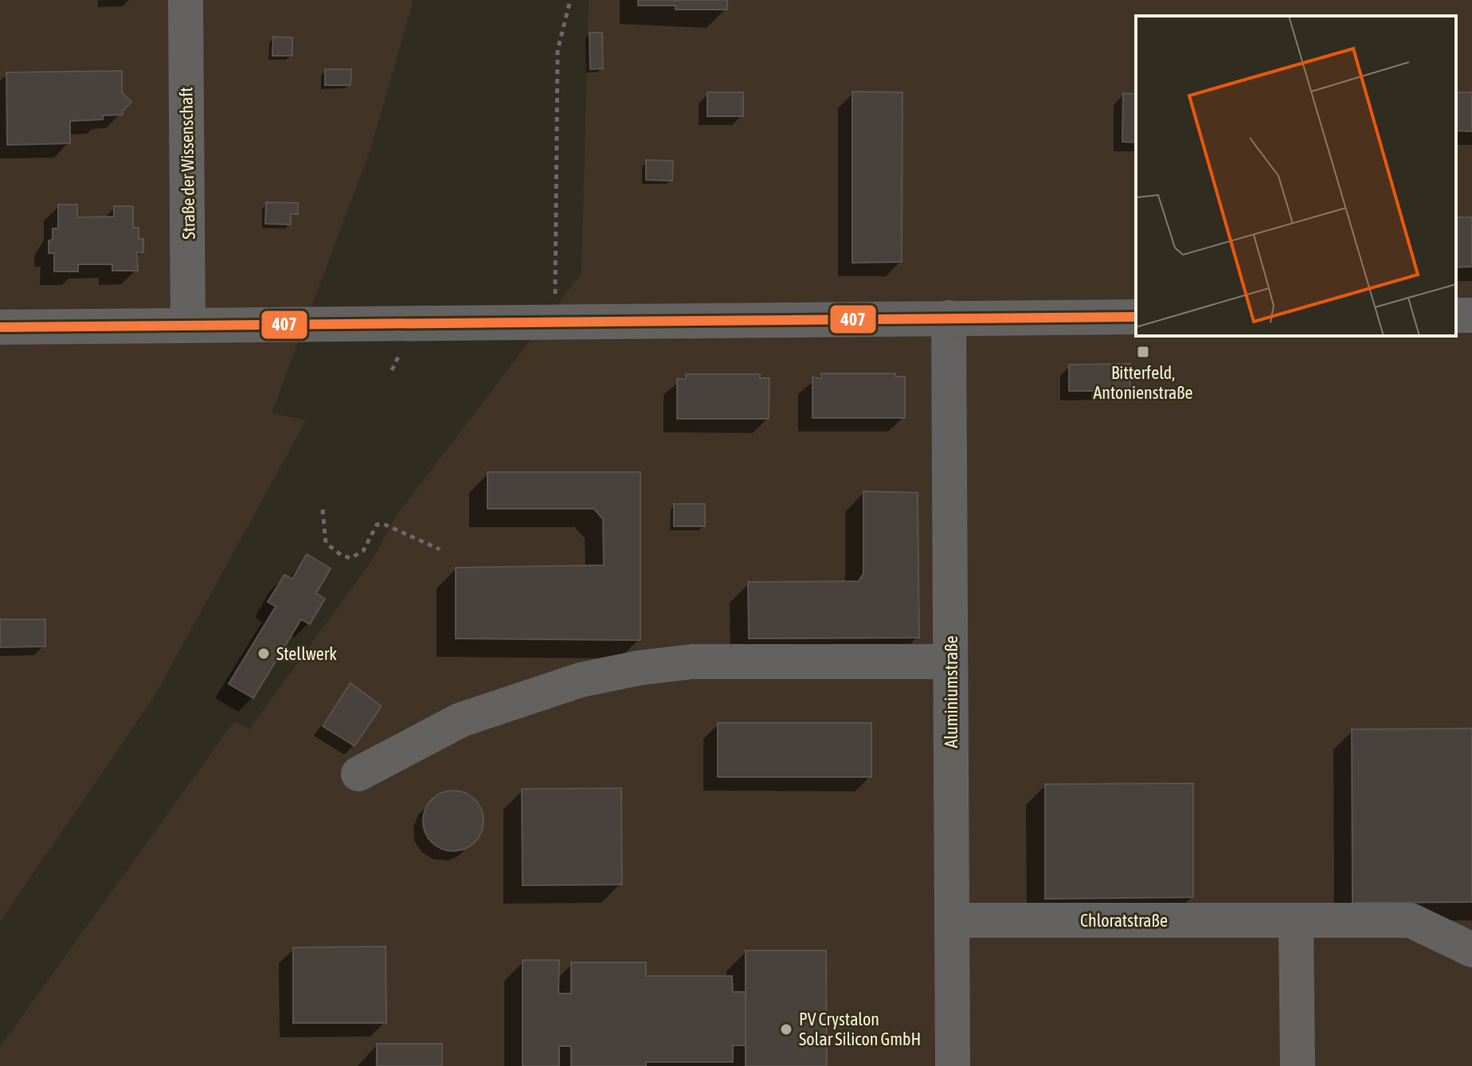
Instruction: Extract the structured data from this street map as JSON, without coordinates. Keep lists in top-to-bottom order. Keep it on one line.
{"streets":{"street":["Straße der Wissenschaft","Aluminiumstraße","Chloratstraße"]},"crossings":[["Aluminiumstraße","Chloratstraße"]],"places":{"transit":["Bitterfeld, Antonienstraße"],"other":["Stellwerk","PV Crystalon Solar Silicon GmbH"]},"lines":["transit line 407"]}
